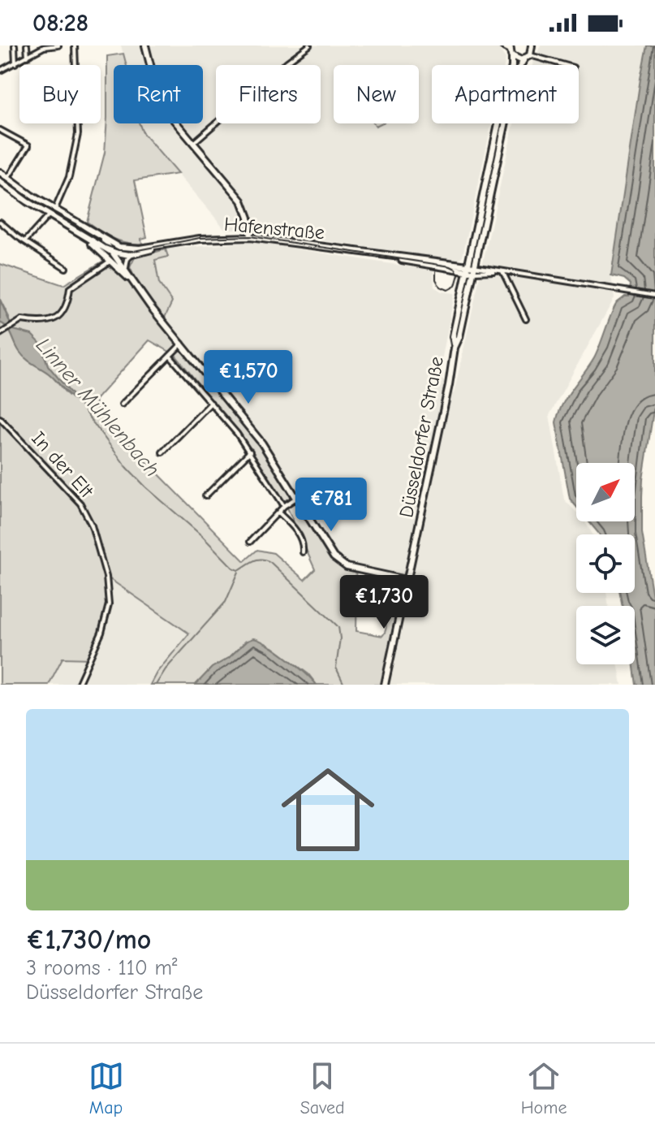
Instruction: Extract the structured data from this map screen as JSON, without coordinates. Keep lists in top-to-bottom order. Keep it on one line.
{"streets":{"main road":["Hafenstraße","Düsseldorfer Straße"],"street":["In der Elt"]},"crossings":[["Hafenstraße","Düsseldorfer Straße"]],"water":["Linner Mühlenbach"],"north":"top right","page":{"status":"08:28","chip":["Buy","Rent","Filters","New","Apartment"],"price":["€1,570","€781","€1,730"],"list":[{"name":"€1,730/mo","note":"3 rooms · 110 m² · Düsseldorfer Straße"}],"tabs":["Map","Saved","Home"]}}
